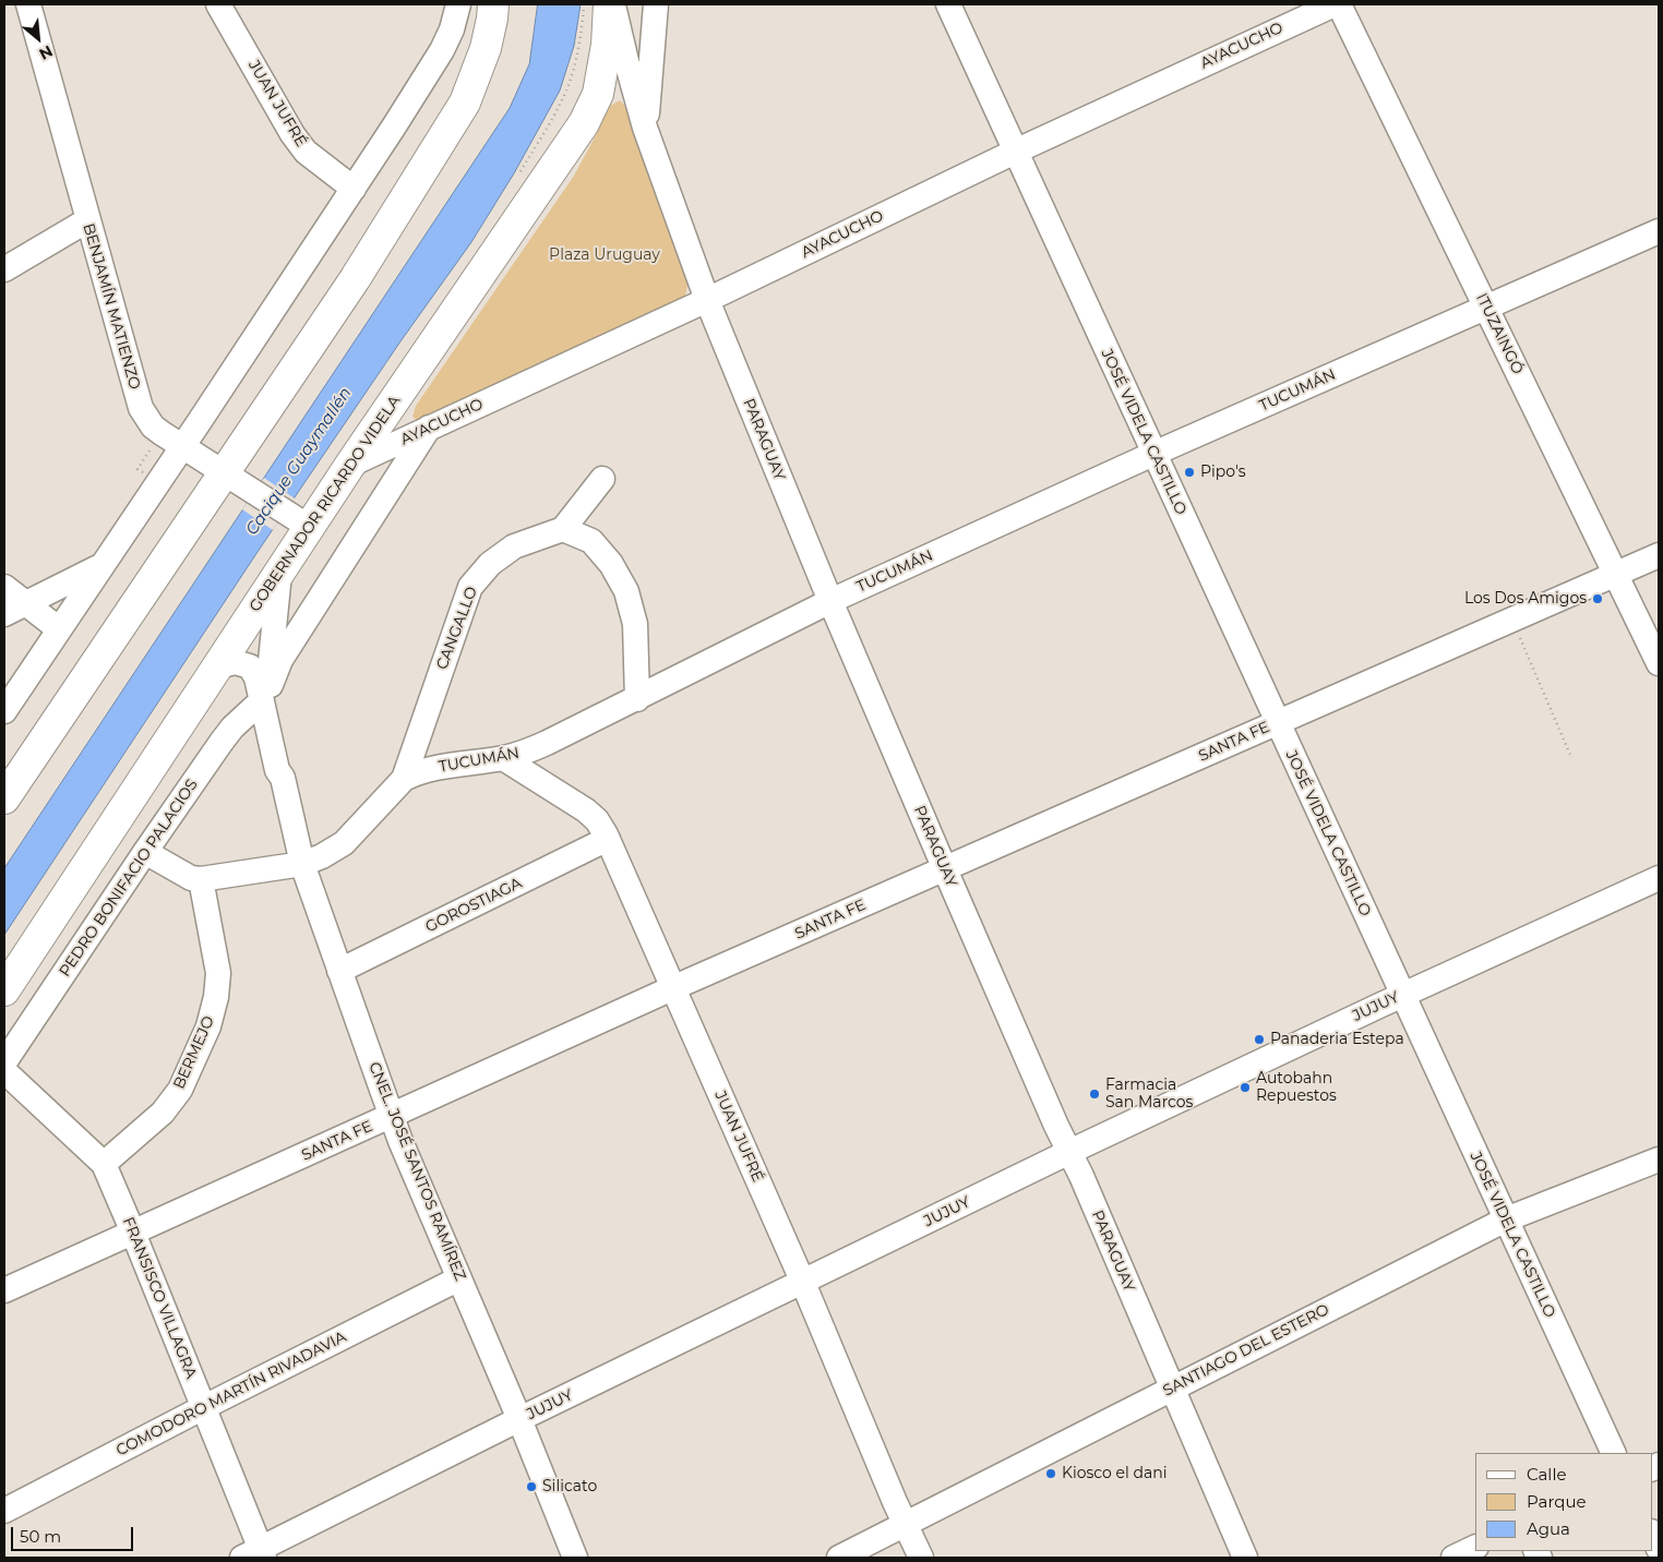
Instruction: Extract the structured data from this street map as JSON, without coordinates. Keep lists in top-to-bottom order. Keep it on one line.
{"streets":{"highway":["GOBERNADOR RICARDO VIDELA"],"street":["AYACUCHO","JUAN JUFRÉ","BENJAMÍN MATIENZO","ITUZAINGÓ","TUCUMÁN","JOSÉ VIDELA CASTILLO","PARAGUAY","CANGALLO","SANTA FE","PEDRO BONIFACIO PALACIOS","GOROSTIAGA","JUJUY","BERMEJO","CNEL. JOSÉ SANTOS RAMÍREZ","FRANSISCO VILLAGRA","SANTIAGO DEL ESTERO","COMODORO MARTÍN RIVADAVIA"]},"crossings":[["AYACUCHO","ITUZAINGÓ"],["AYACUCHO","JOSÉ VIDELA CASTILLO"],["AYACUCHO","PARAGUAY"],["AYACUCHO","GOBERNADOR RICARDO VIDELA"],["AYACUCHO","PEDRO BONIFACIO PALACIOS"],["JUAN JUFRÉ","TUCUMÁN"],["JUAN JUFRÉ","SANTA FE"],["JUAN JUFRÉ","GOROSTIAGA"],["JUAN JUFRÉ","JUJUY"],["JUAN JUFRÉ","SANTIAGO DEL ESTERO"],["BENJAMÍN MATIENZO","GOBERNADOR RICARDO VIDELA"],["ITUZAINGÓ","TUCUMÁN"],["ITUZAINGÓ","SANTA FE"],["TUCUMÁN","JOSÉ VIDELA CASTILLO"],["TUCUMÁN","PARAGUAY"],["TUCUMÁN","CANGALLO"],["TUCUMÁN","PEDRO BONIFACIO PALACIOS"],["TUCUMÁN","BERMEJO"],["TUCUMÁN","CNEL. JOSÉ SANTOS RAMÍREZ"],["JOSÉ VIDELA CASTILLO","SANTA FE"],["JOSÉ VIDELA CASTILLO","JUJUY"],["JOSÉ VIDELA CASTILLO","SANTIAGO DEL ESTERO"],["PARAGUAY","SANTA FE"],["PARAGUAY","JUJUY"],["PARAGUAY","SANTIAGO DEL ESTERO"],["GOBERNADOR RICARDO VIDELA","CNEL. JOSÉ SANTOS RAMÍREZ"],["SANTA FE","CNEL. JOSÉ SANTOS RAMÍREZ"],["SANTA FE","FRANSISCO VILLAGRA"],["PEDRO BONIFACIO PALACIOS","CNEL. JOSÉ SANTOS RAMÍREZ"],["GOROSTIAGA","CNEL. JOSÉ SANTOS RAMÍREZ"],["JUJUY","CNEL. JOSÉ SANTOS RAMÍREZ"],["JUJUY","FRANSISCO VILLAGRA"],["BERMEJO","FRANSISCO VILLAGRA"],["CNEL. JOSÉ SANTOS RAMÍREZ","COMODORO MARTÍN RIVADAVIA"],["FRANSISCO VILLAGRA","COMODORO MARTÍN RIVADAVIA"]],"water":["Cacique Guaymallén"],"parks":["Plaza Uruguay"],"places":["Pipo's","Los Dos Amigos","Panaderia Estepa","Autobahn Repuestos","Farmacia San Marcos","Kiosco el dani","Silicato"],"legend":["Calle","Parque","Agua"],"scale_bar":"50 m","north":"bottom right"}
